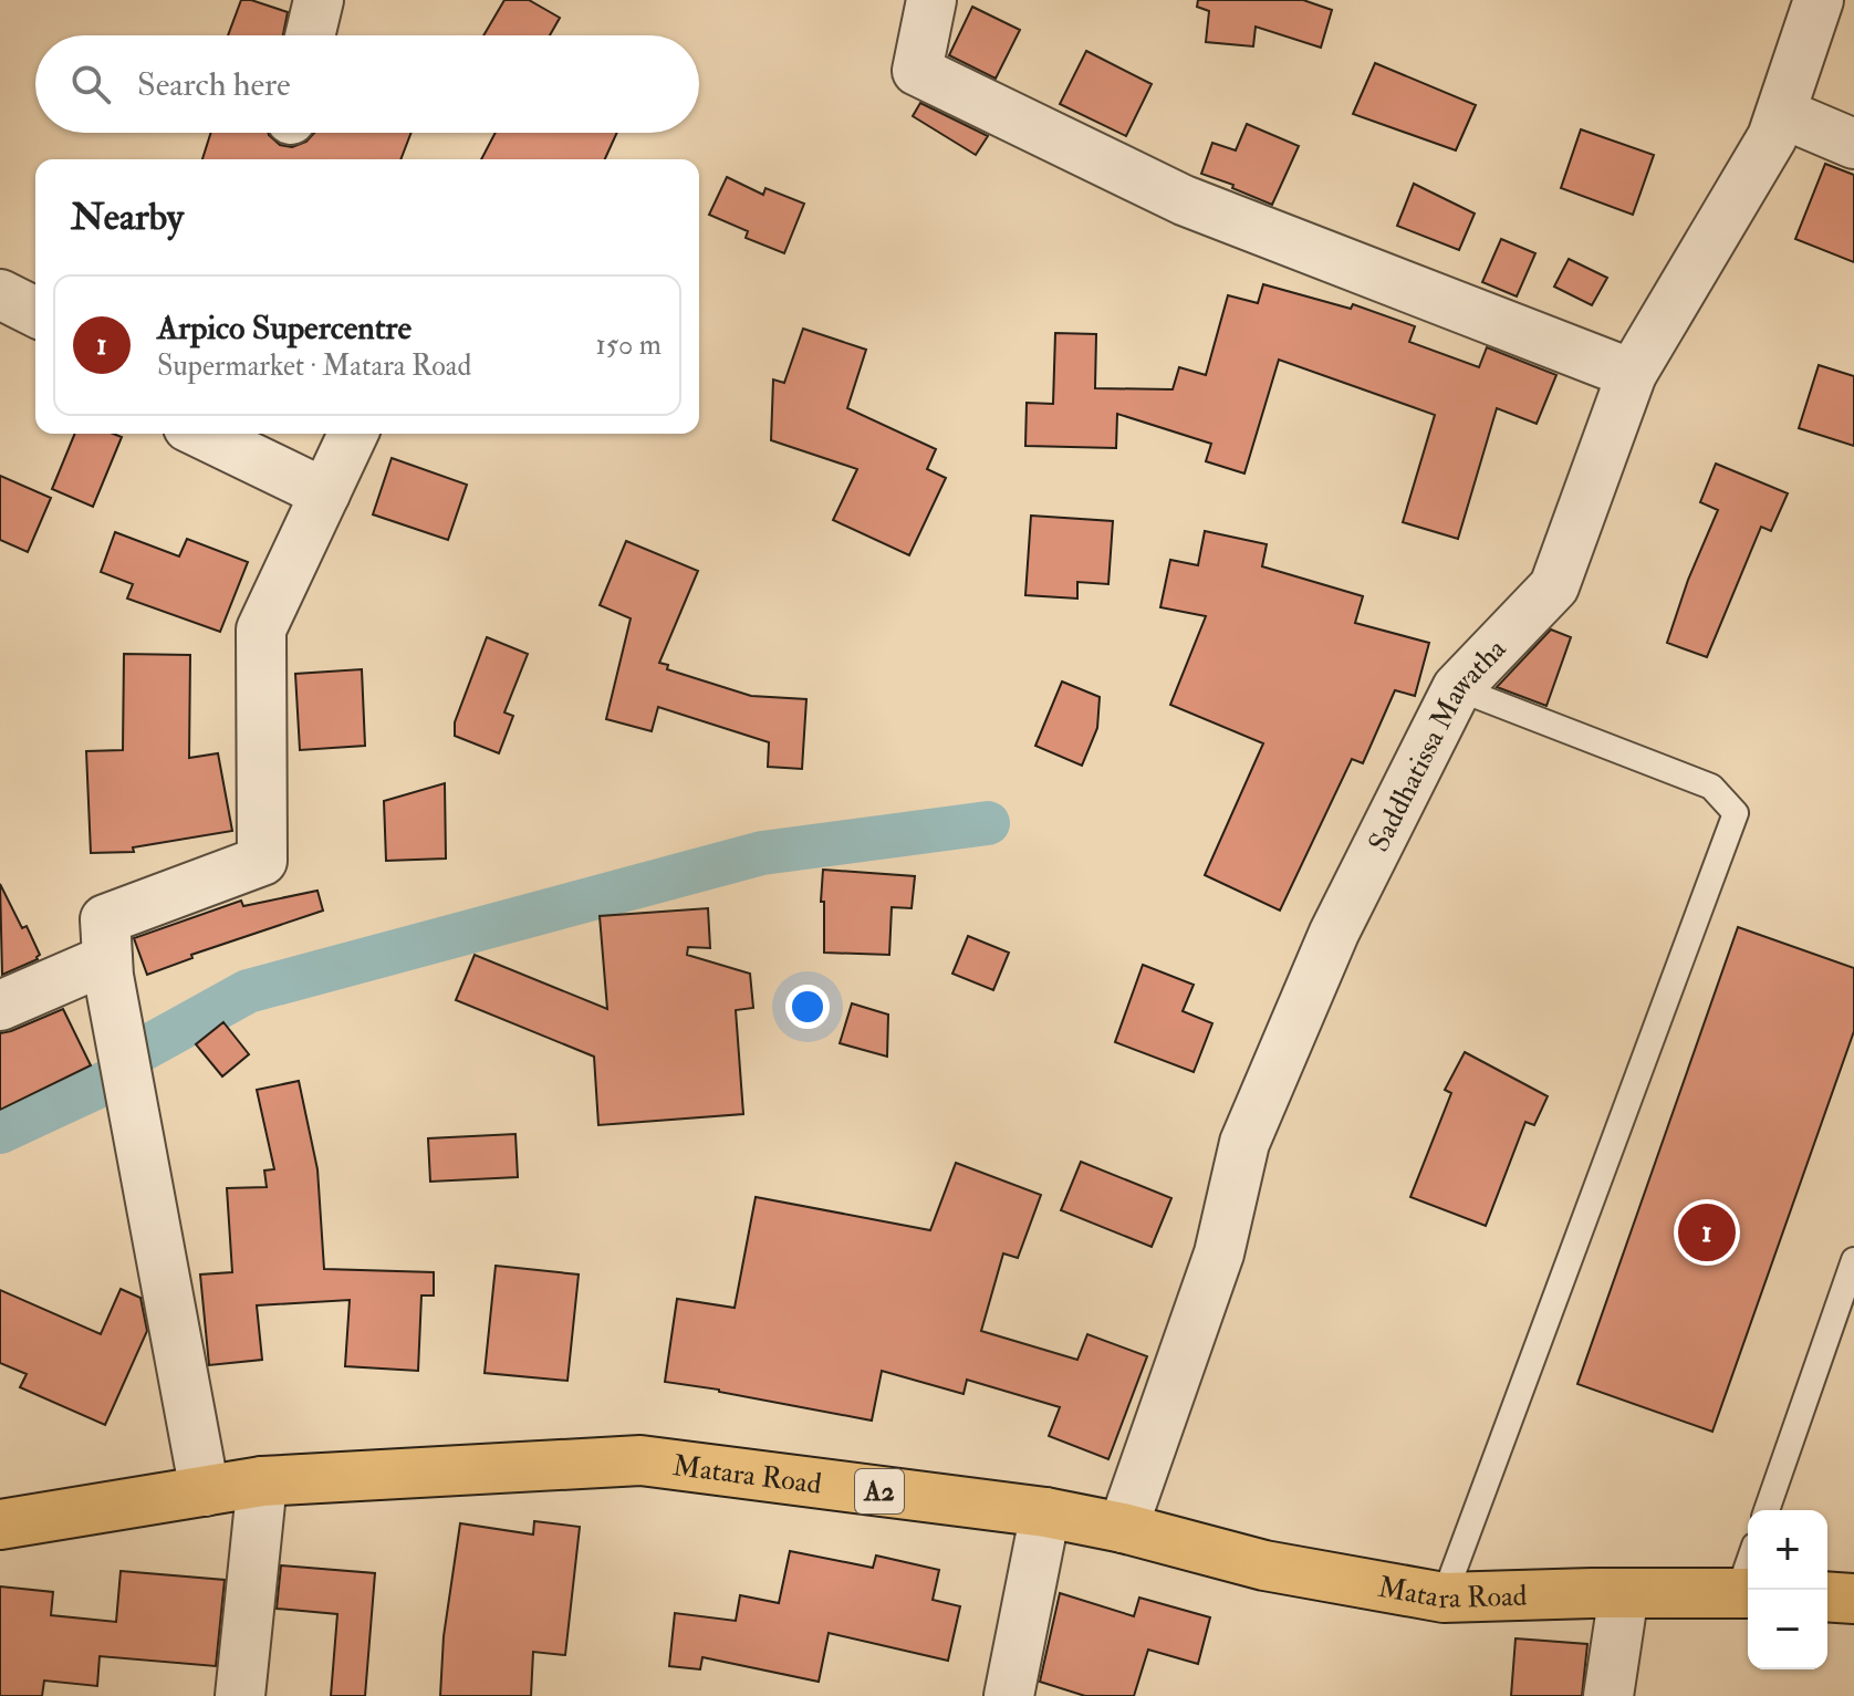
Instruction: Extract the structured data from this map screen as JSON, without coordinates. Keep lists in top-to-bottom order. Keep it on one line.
{"streets":{"highway":["Matara Road","A2"],"street":["Saddhatissa Mawatha"]},"crossings":[["Saddhatissa Mawatha","Matara Road"]],"page":{"search":"Search here","heading":"Nearby","list":[{"mark":"1","name":"Arpico Supercentre","note":"Supermarket · Matara Road","value":"150 m"}],"pins":"1","map_buttons":["+","−"]}}
